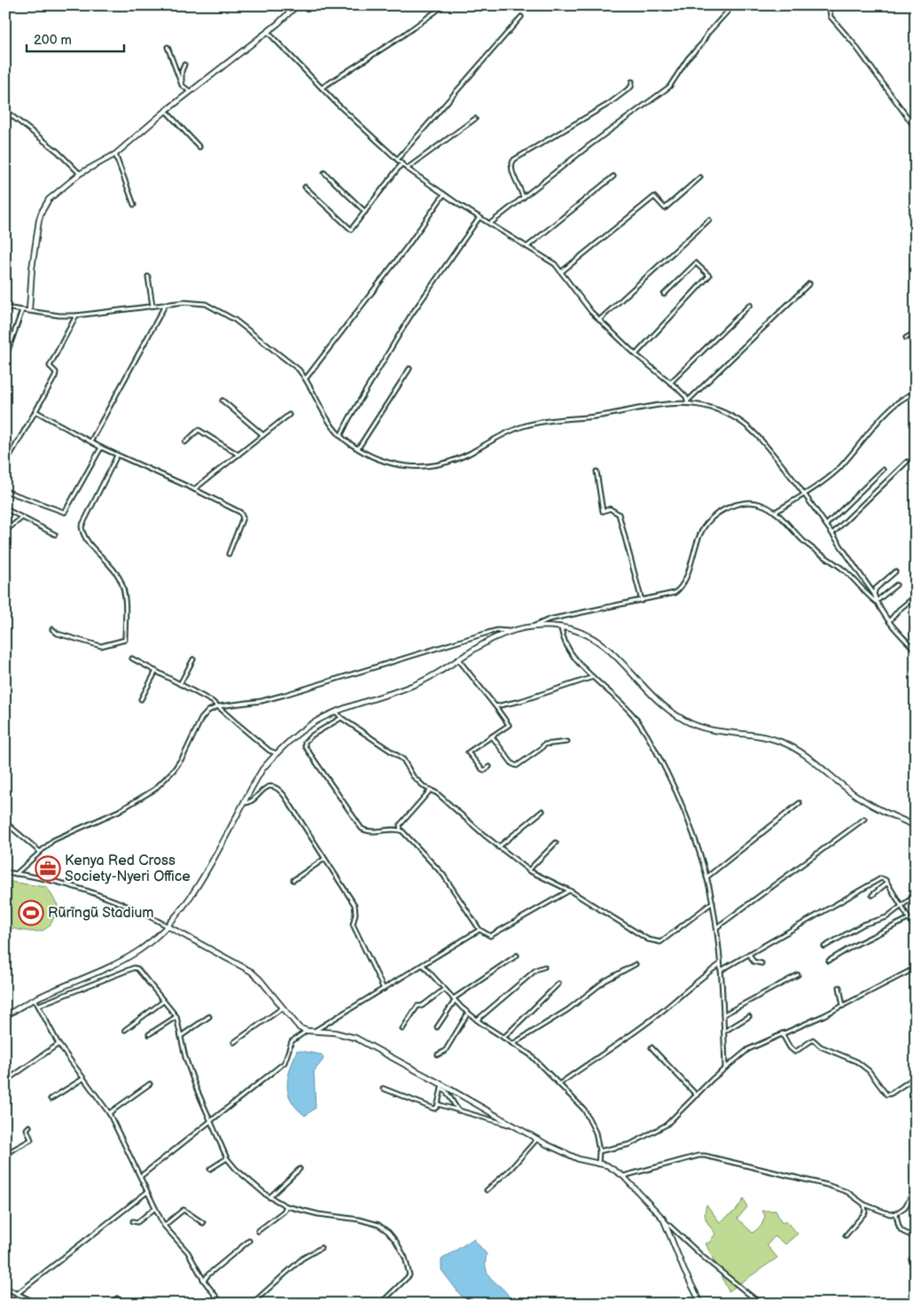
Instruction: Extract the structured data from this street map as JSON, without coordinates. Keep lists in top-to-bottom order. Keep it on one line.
{"places":{"office":["Kenya Red Cross Society-Nyeri Office"],"sports":["Rũrĩngũ Stadium"]},"scale_bar":"200 m"}
